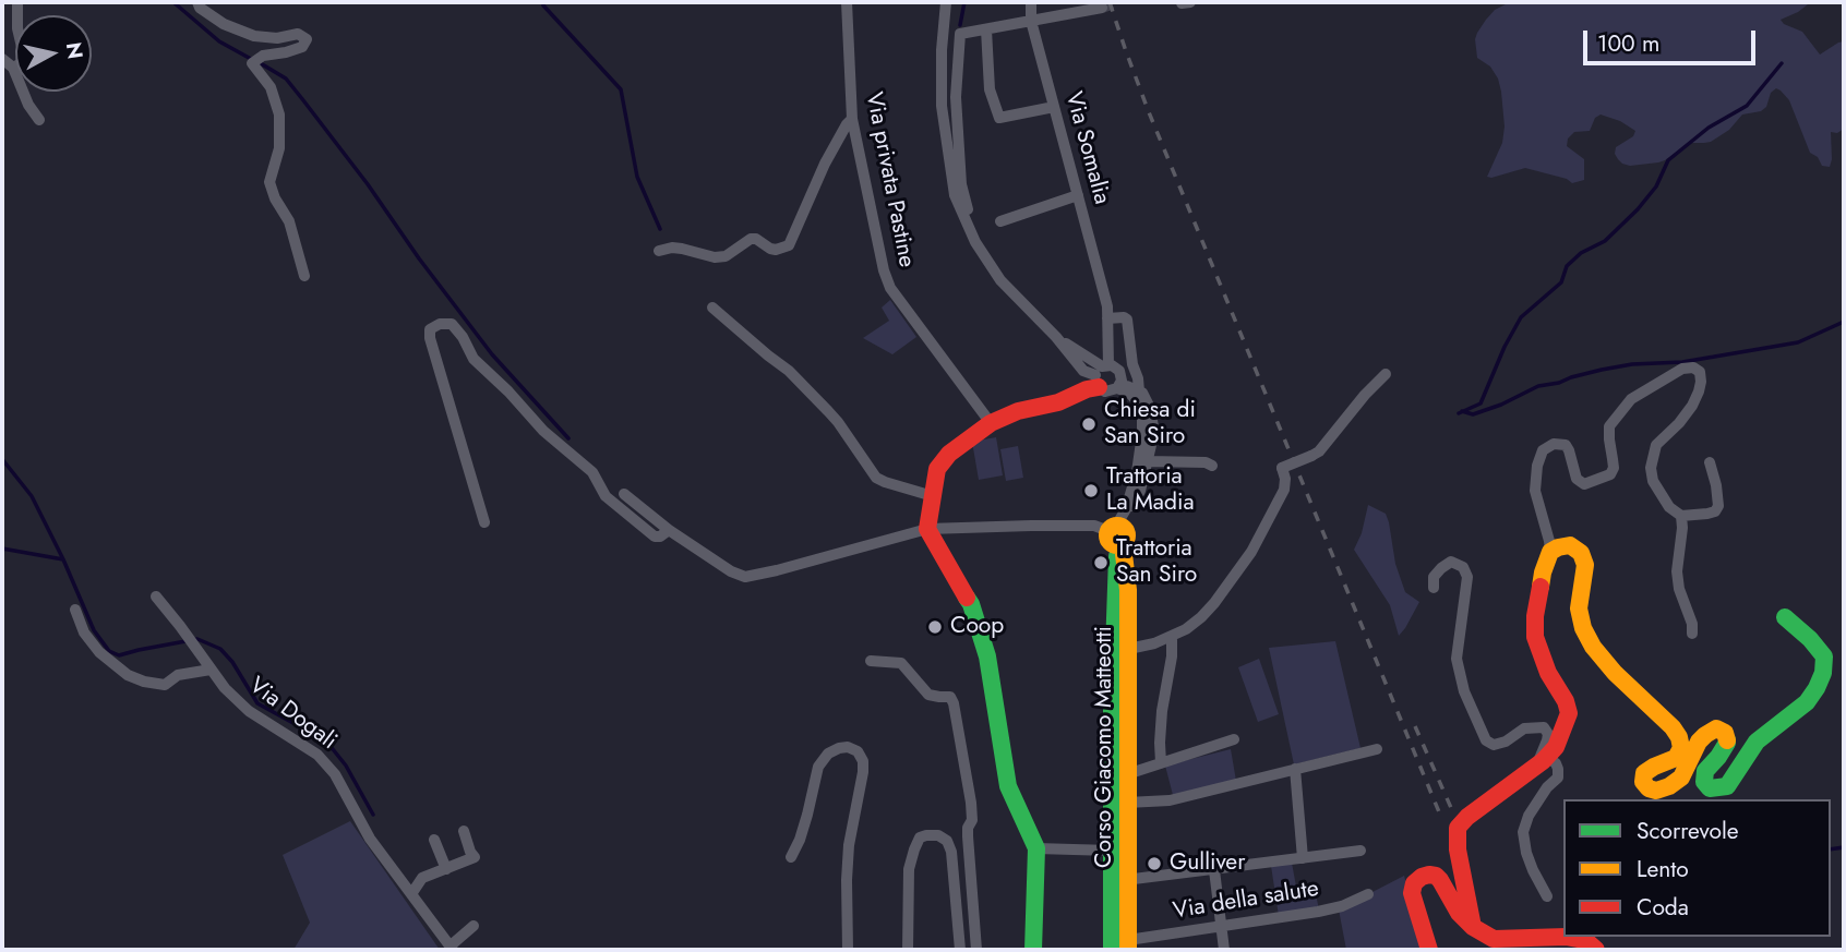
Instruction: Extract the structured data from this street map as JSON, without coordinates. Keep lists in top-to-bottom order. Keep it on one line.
{"streets":{"street":["Via Somalia","Via privata Pastine","Via Dogali","Corso Giacomo Matteotti","Via della salute"]},"crossings":[["Corso Giacomo Matteotti","Via della salute"]],"places":["Chiesa di San Siro","Trattoria La Madia","Trattoria San Siro","Coop","Gulliver"],"legend":["Scorrevole","Lento","Coda"],"scale_bar":"100 m","north":"right"}
